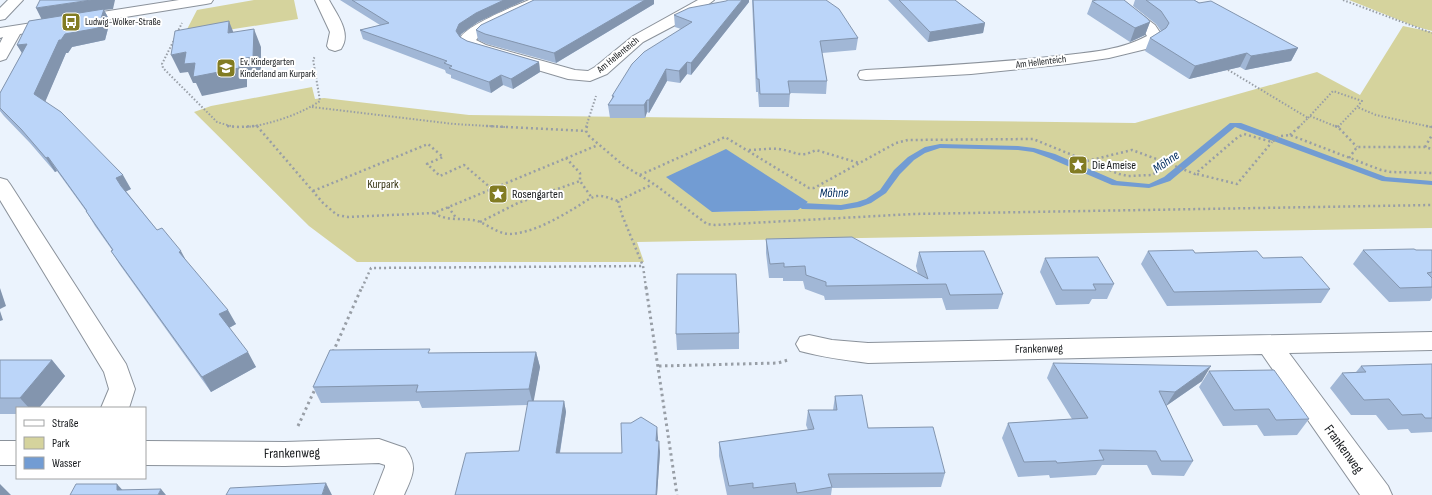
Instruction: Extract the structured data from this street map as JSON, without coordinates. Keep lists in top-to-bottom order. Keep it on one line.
{"streets":{"street":["Am Hellenteich","Frankenweg"]},"water":["Möhne"],"parks":["Kurpark"],"places":{"bus stop":["Ludwig-Wolker-Straße"],"school or university":["Ev. Kindergarten Kinderland am Kurpark"],"place":["Die Ameise","Rosengarten"]},"legend":["Straße","Park","Wasser"]}
